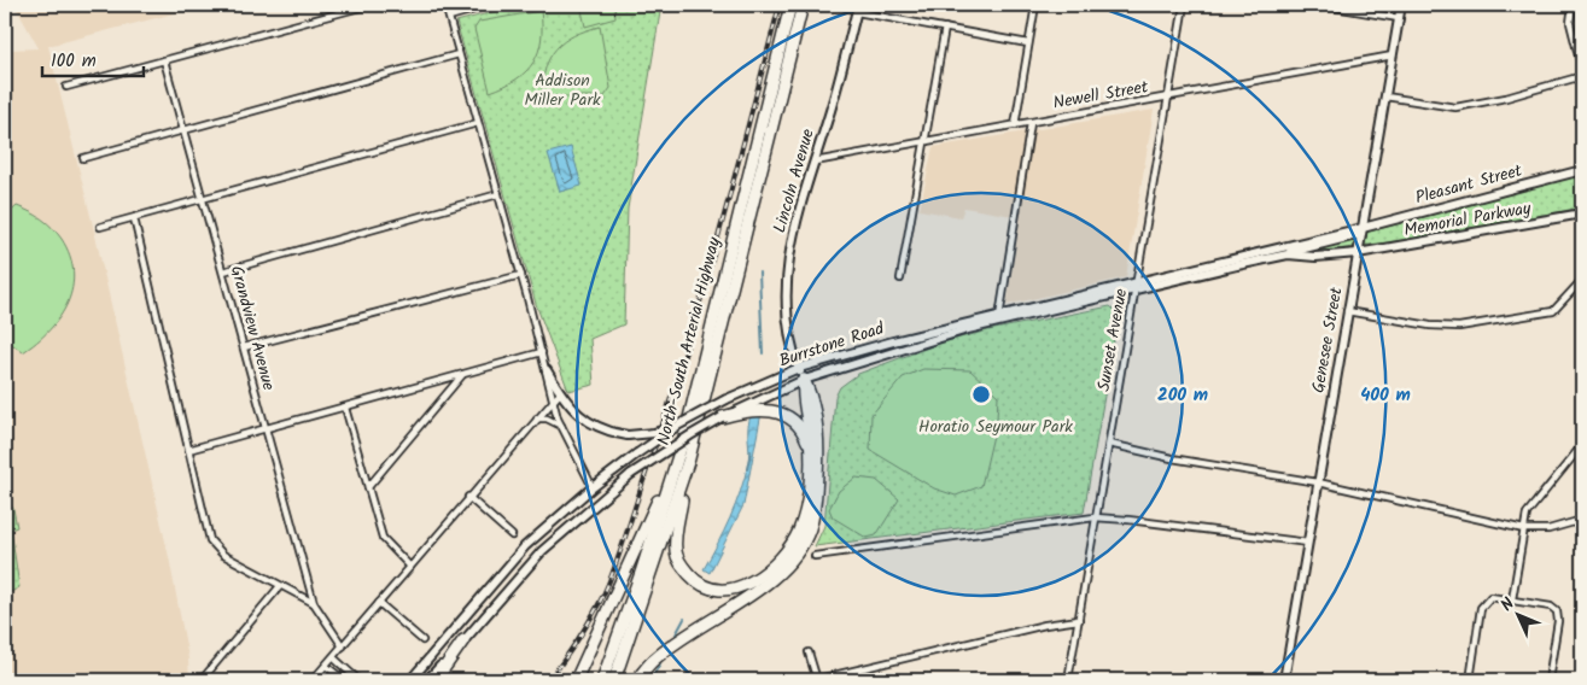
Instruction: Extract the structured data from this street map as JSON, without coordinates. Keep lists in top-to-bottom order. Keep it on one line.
{"streets":{"highway":["North-South Arterial Highway"],"street":["Newell Street","Lincoln Avenue","Pleasant Street","Memorial Parkway","Grandview Avenue","Sunset Avenue","Genesee Street","Burrstone Road"]},"crossings":[["Newell Street","Lincoln Avenue"],["Newell Street","Sunset Avenue"],["Newell Street","Genesee Street"],["Lincoln Avenue","Burrstone Road"],["Pleasant Street","Genesee Street"],["Pleasant Street","Burrstone Road"],["Memorial Parkway","Genesee Street"],["Memorial Parkway","Burrstone Road"],["Sunset Avenue","Burrstone Road"],["Genesee Street","Burrstone Road"]],"parks":["Addison Miller Park","Horatio Seymour Park"],"scale_bar":"100 m","north":"top left","rings":["200 m","400 m"]}
